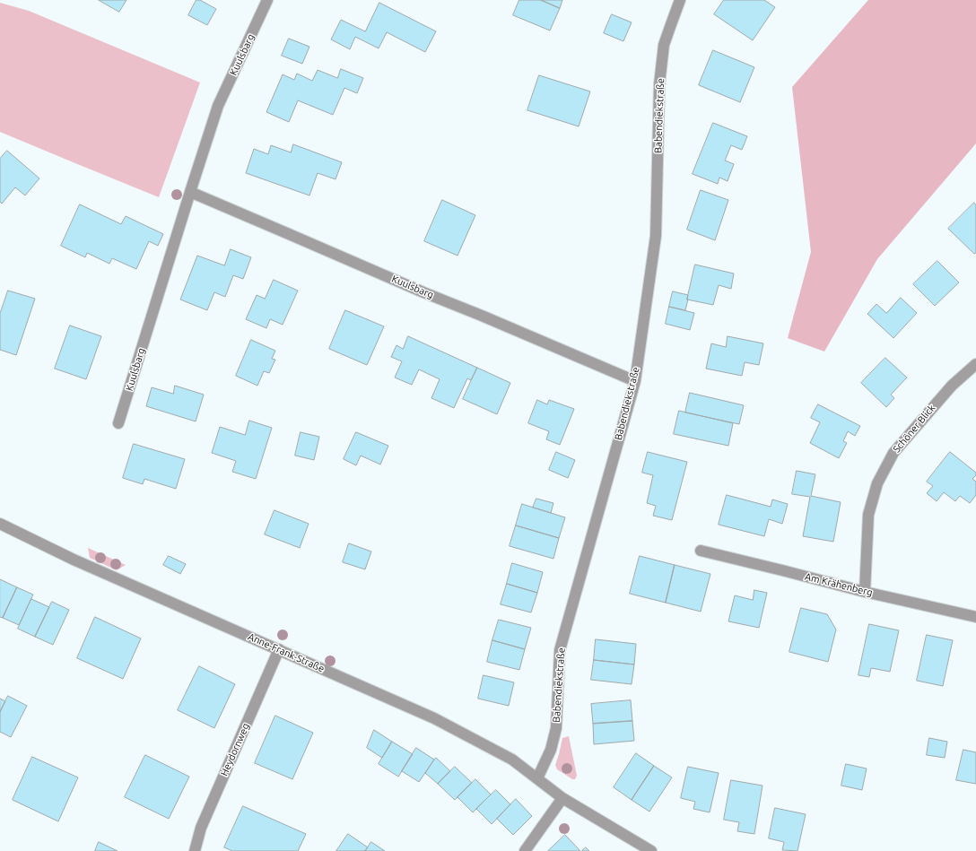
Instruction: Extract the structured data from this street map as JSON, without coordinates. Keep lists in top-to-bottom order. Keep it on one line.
{"streets":{"street":["Kuulsbarg","Babendiekstraße","Schöner Blick","Am Krähenberg","Anne-Frank-Straße","Heydornweg"]},"crossings":[["Kuulsbarg","Babendiekstraße"],["Babendiekstraße","Anne-Frank-Straße"],["Schöner Blick","Am Krähenberg"],["Anne-Frank-Straße","Heydornweg"]]}
